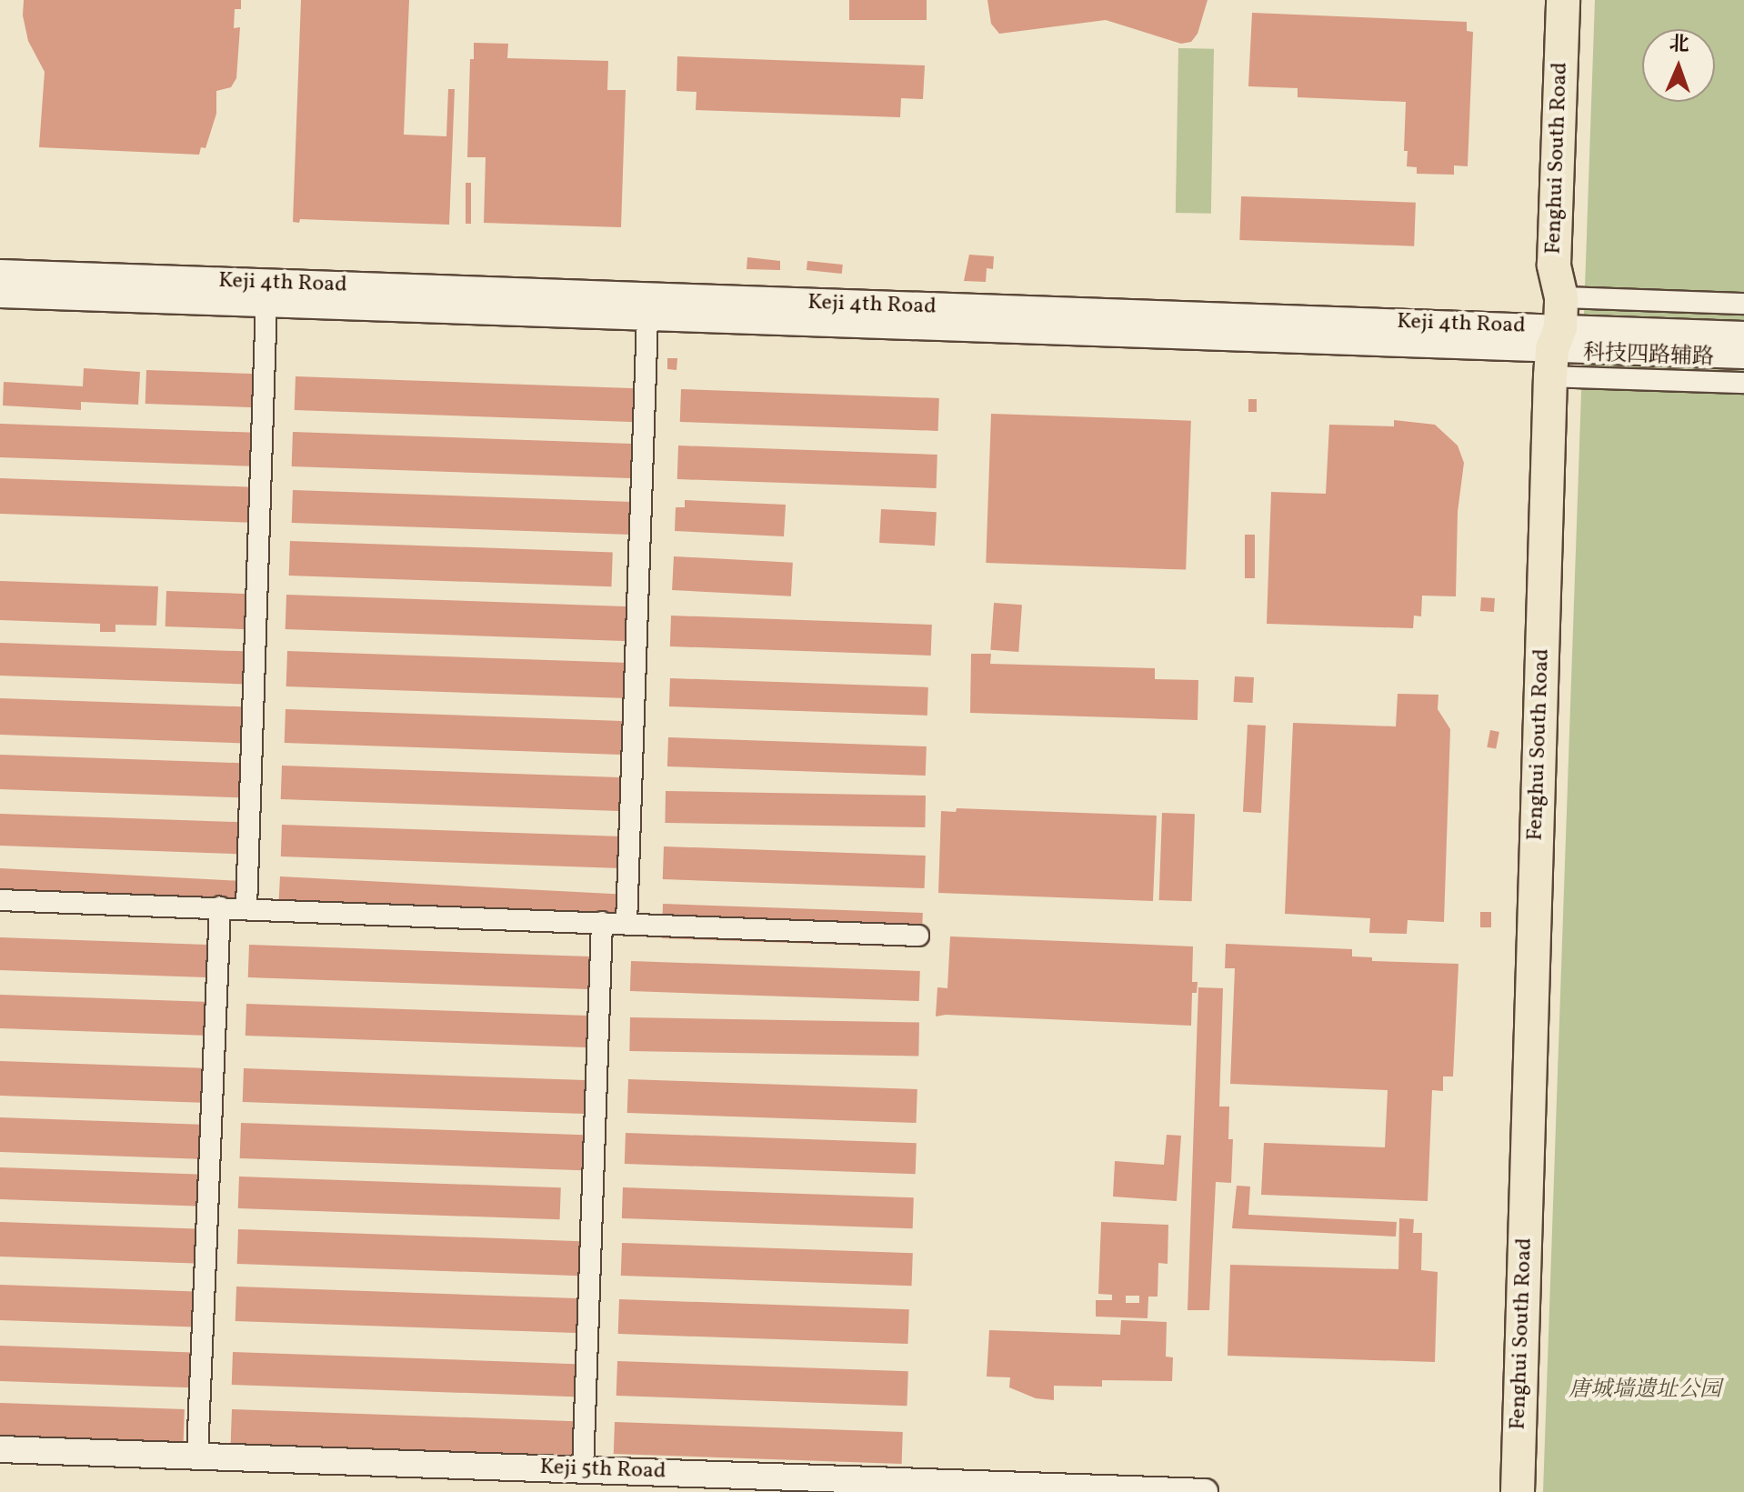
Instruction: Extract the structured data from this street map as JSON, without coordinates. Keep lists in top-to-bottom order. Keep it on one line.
{"streets":{"main road":["Fenghui South Road"],"street":["Keji 4th Road","科技四路辅路","Keji 5th Road"]},"crossings":[["Fenghui South Road","Keji 4th Road"],["Fenghui South Road","科技四路辅路"],["Keji 4th Road","科技四路辅路"]],"parks":["唐城墙遗址公园"],"north":"top"}
